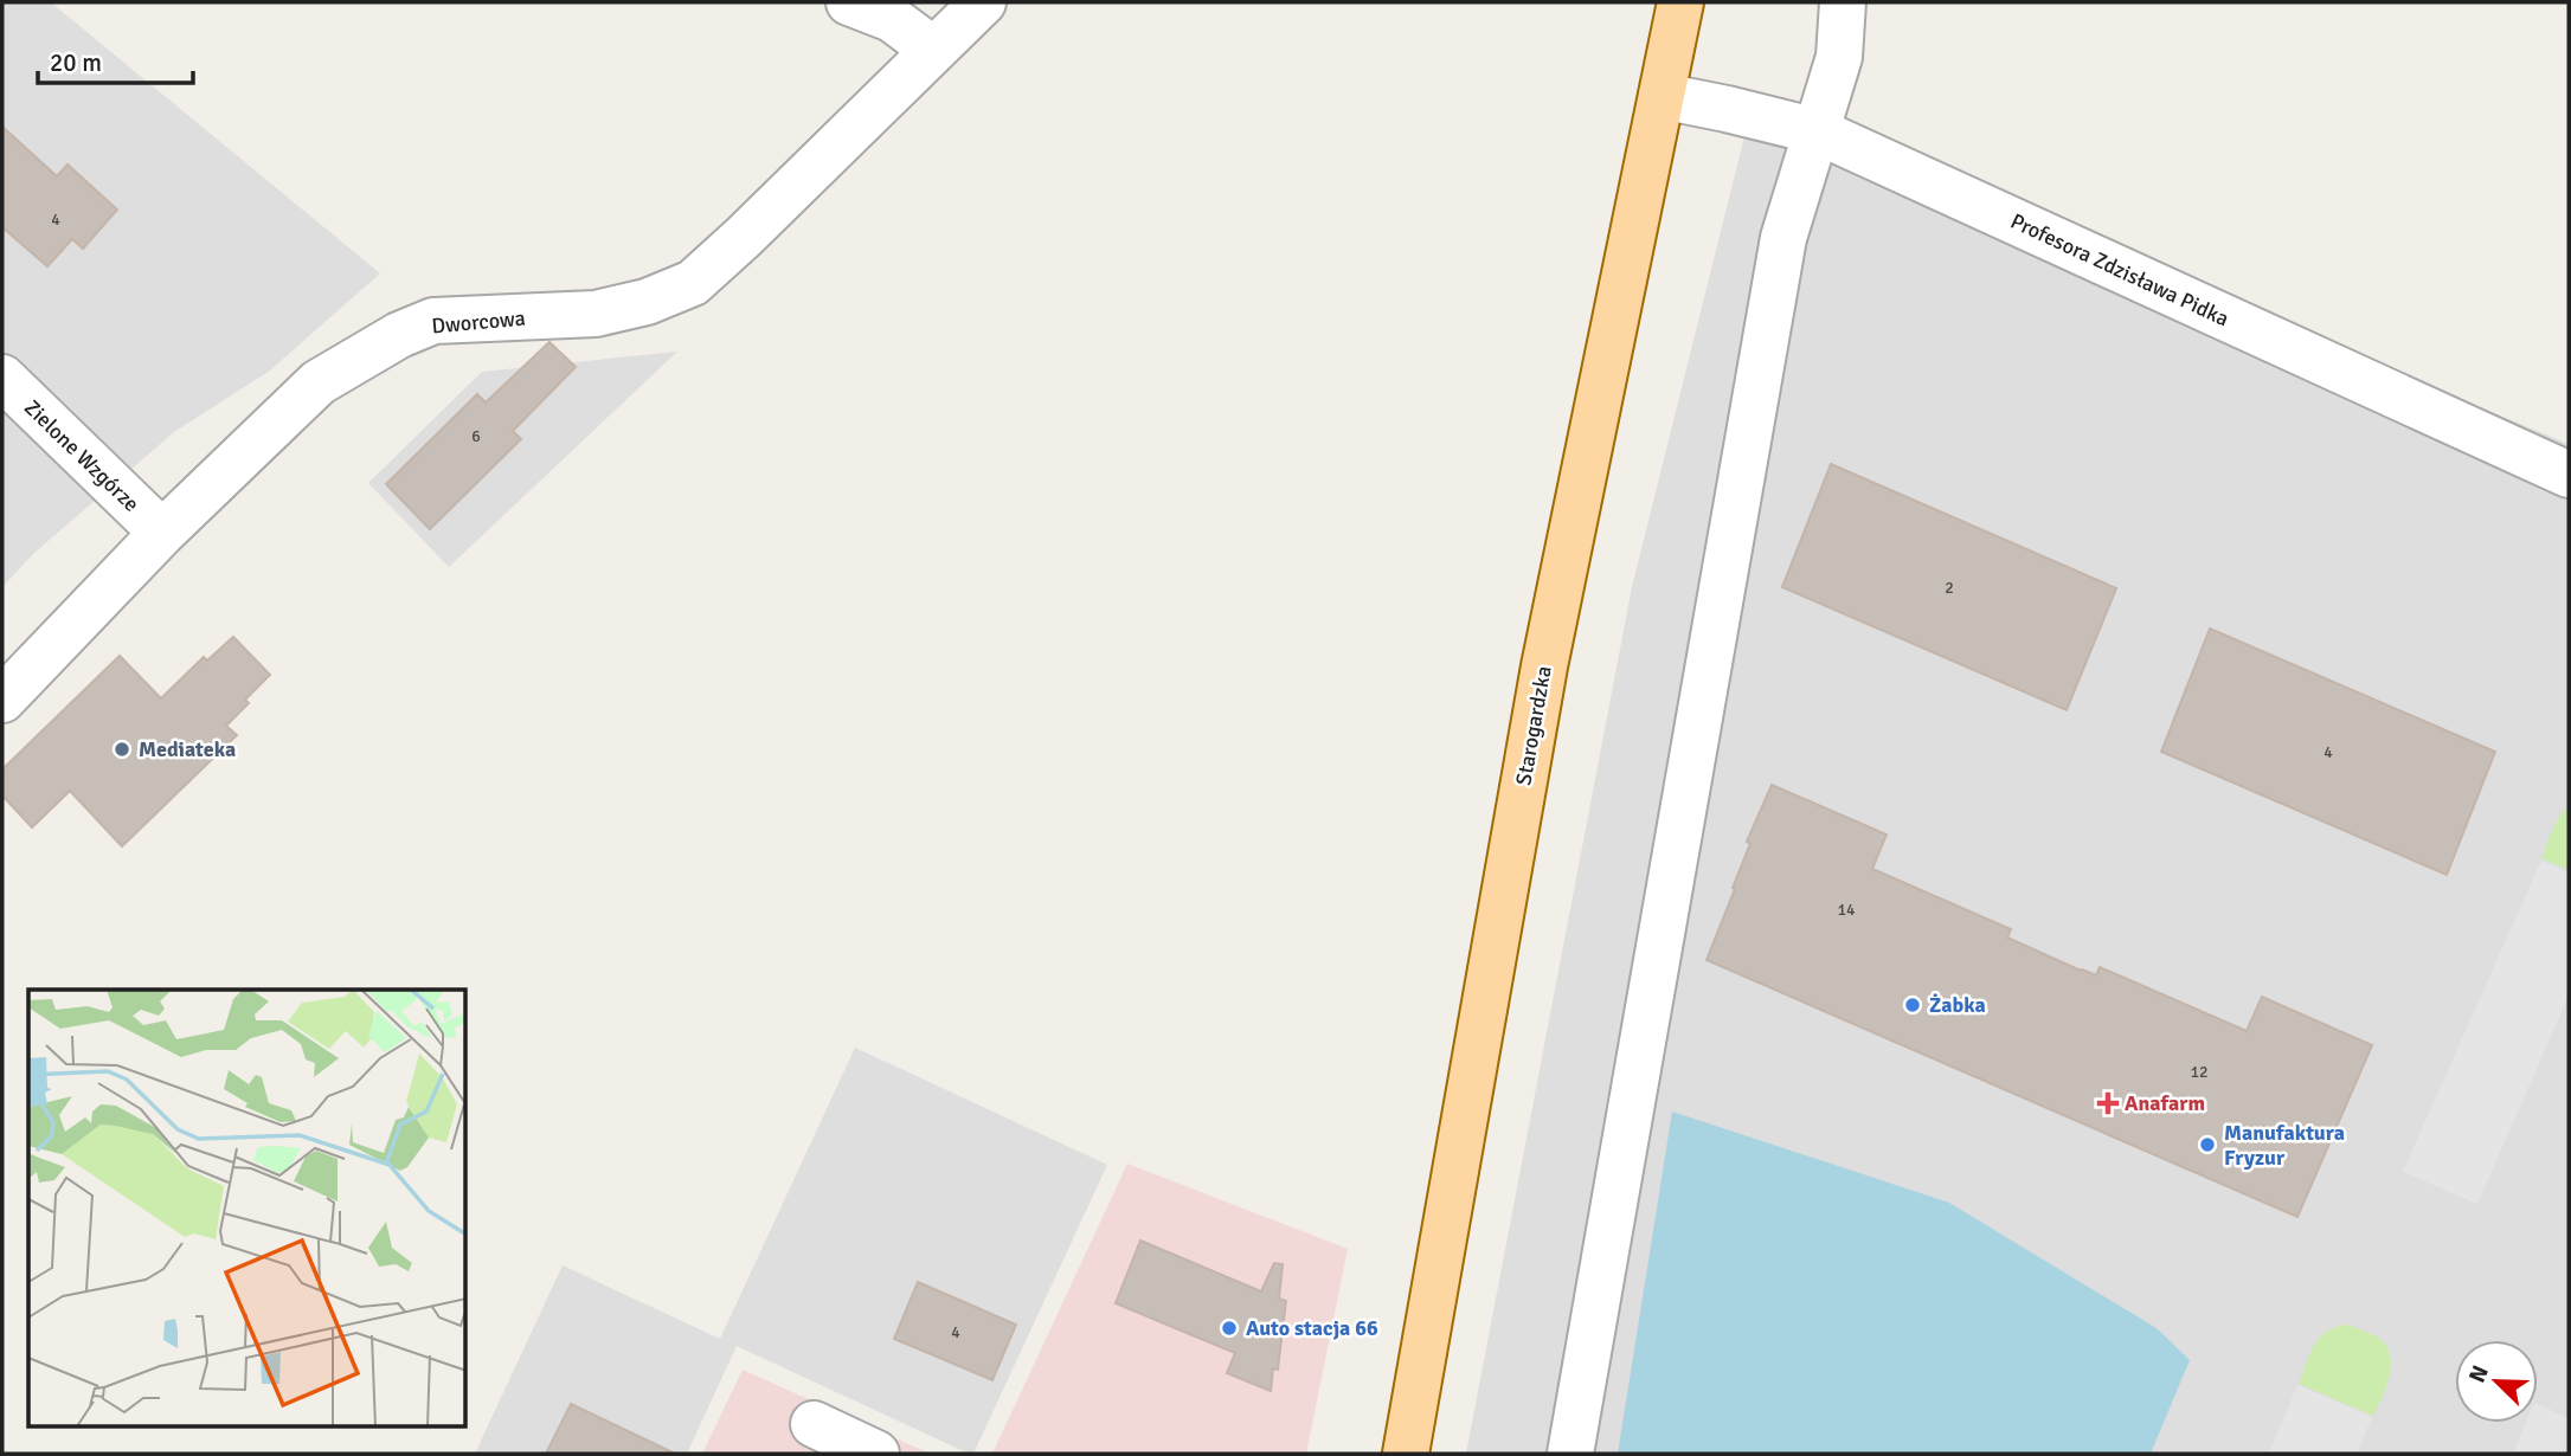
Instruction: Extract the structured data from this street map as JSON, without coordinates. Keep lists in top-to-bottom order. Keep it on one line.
{"streets":{"main road":["Starogardzka"],"street":["Profesora Zdzisława Pidka","Dworcowa","Zielone Wzgórze"]},"crossings":[["Profesora Zdzisława Pidka","Starogardzka"],["Dworcowa","Zielone Wzgórze"]],"places":{"other":["Mediateka","Żabka","Manufaktura Fryzur","Auto stacja 66"],"health":["Anafarm"]},"house_numbers":["4","6","2","4","14","12","4"],"scale_bar":"20 m","north":"top left"}
